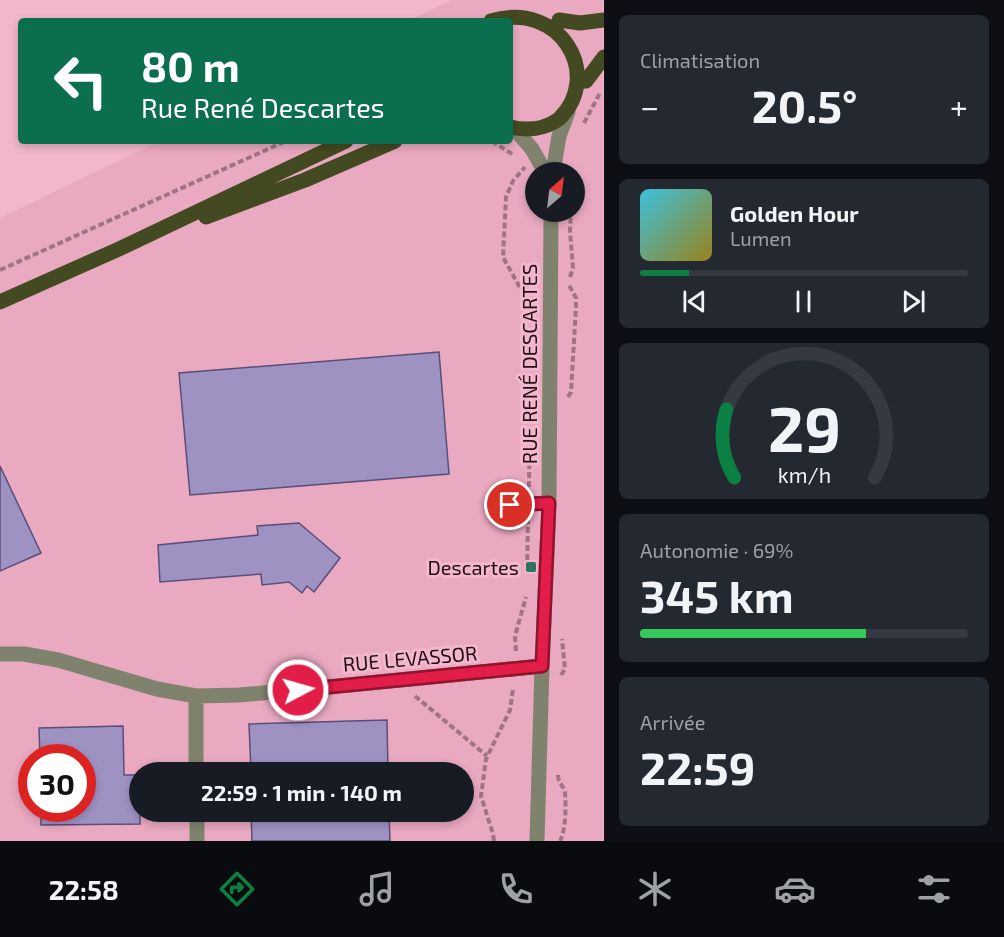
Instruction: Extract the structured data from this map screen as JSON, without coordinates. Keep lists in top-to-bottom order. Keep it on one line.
{"streets":{"street":["RUE RENÉ DESCARTES","RUE LEVASSOR"]},"crossings":[["RUE RENÉ DESCARTES","RUE LEVASSOR"]],"places":{"transit":["Descartes"]},"north":"top right","page":{"tile":["Climatisation",["Autonomie · 69%","345 km"],["Arrivée","22:59"]],"turn":["80 m","Rue René Descartes"],"heat":["−","20.5°","+"],"song":["Golden Hour","Lumen"],"limit":"30","trip":"22:59 · 1 min · 140 m","tabs":"22:58","gauge":["29","km/h"]}}
